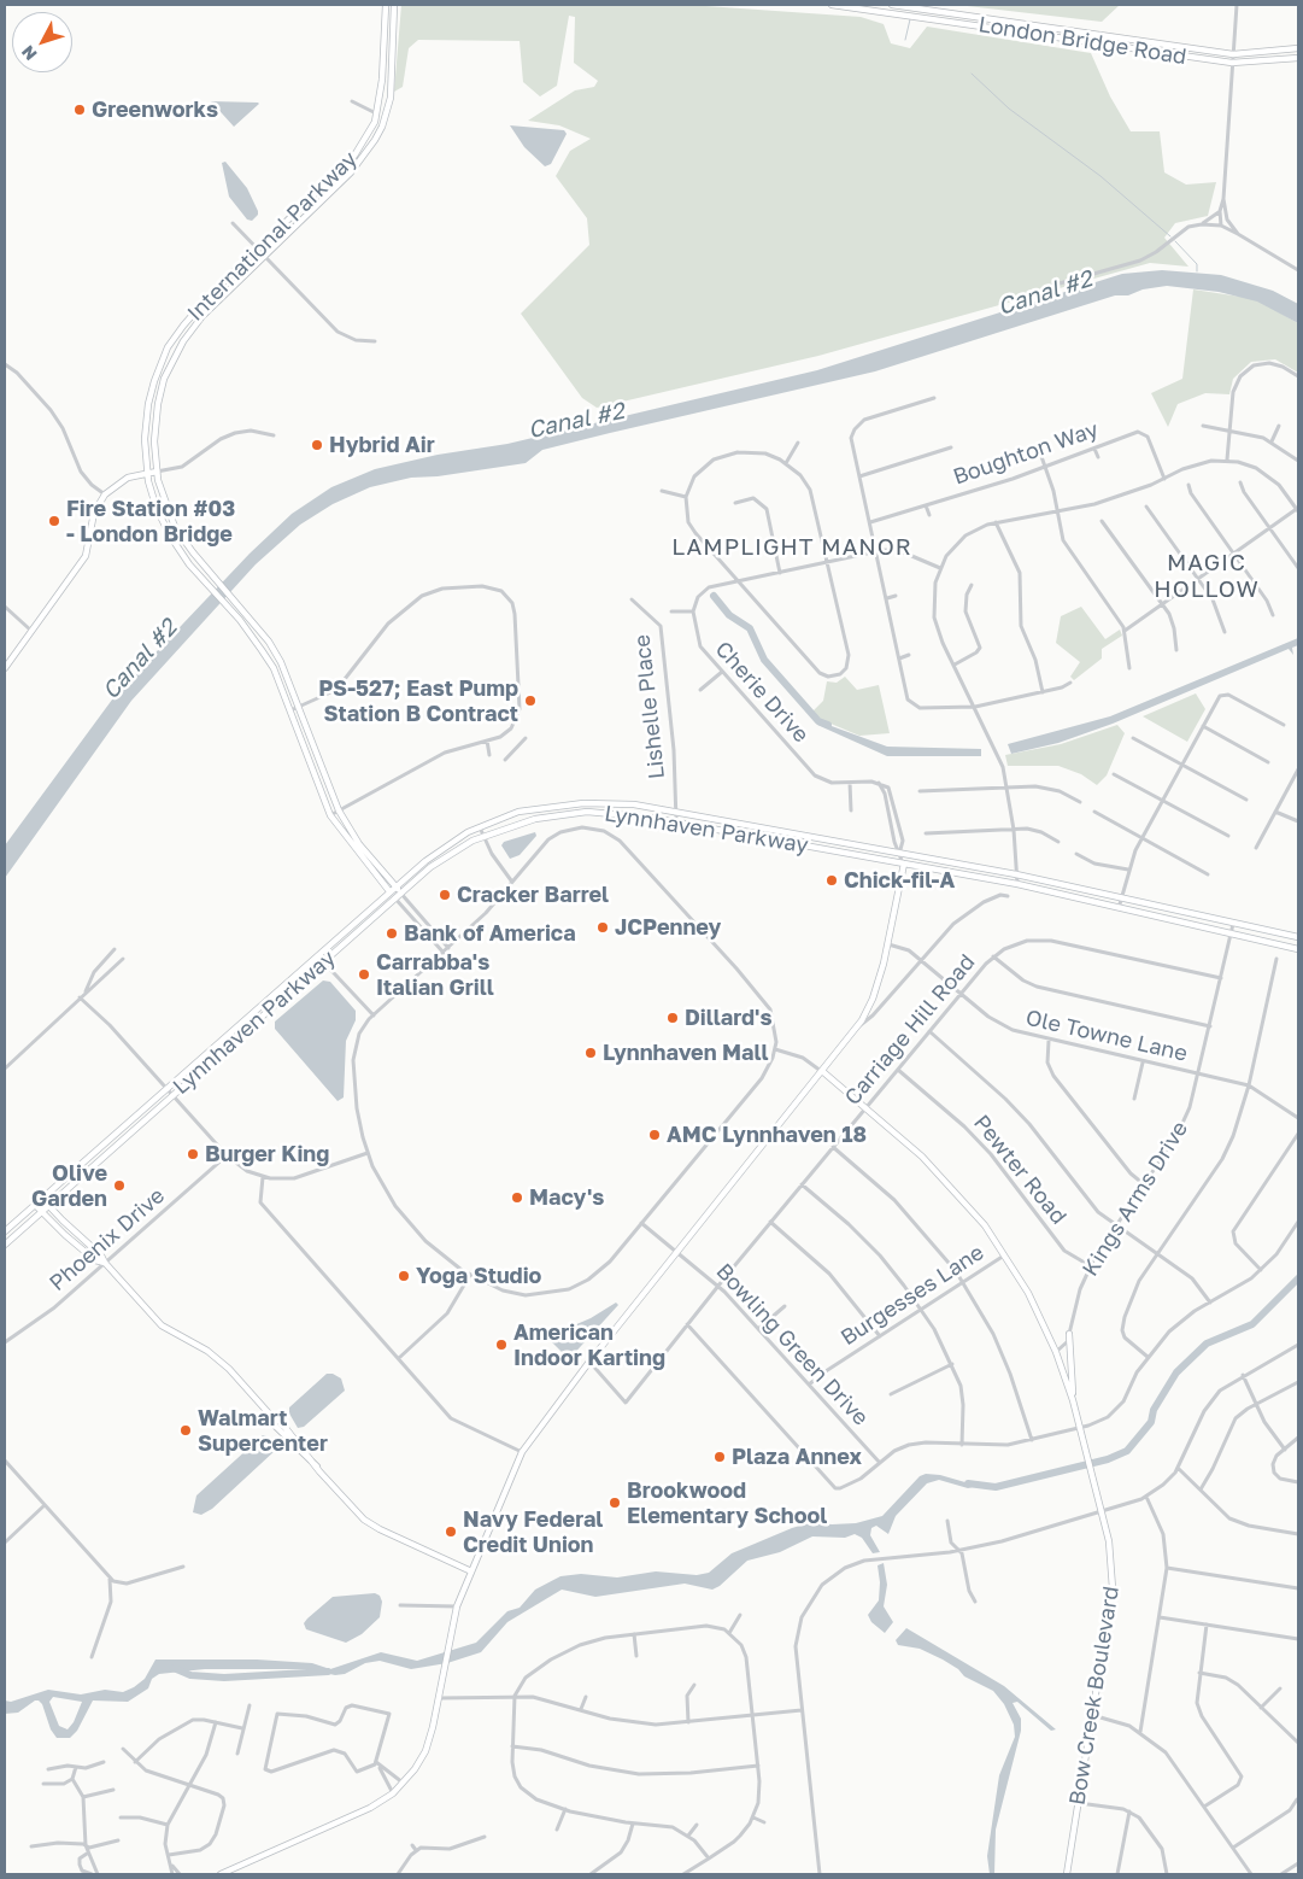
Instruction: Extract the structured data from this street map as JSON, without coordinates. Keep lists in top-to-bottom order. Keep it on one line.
{"streets":{"main road":["London Bridge Road","International Parkway","Lynnhaven Parkway","Kings Arms Drive","Bow Creek Boulevard"],"street":["Boughton Way","Cherie Drive","Lishelle Place","Carriage Hill Road","Ole Towne Lane","Pewter Road","Phoenix Drive","Burgesses Lane","Bowling Green Drive"]},"crossings":[["International Parkway","Lynnhaven Parkway"],["Lishelle Place","Lynnhaven Parkway"],["Lynnhaven Parkway","Kings Arms Drive"],["Carriage Hill Road","Ole Towne Lane"],["Carriage Hill Road","Pewter Road"],["Carriage Hill Road","Kings Arms Drive"],["Carriage Hill Road","Bowling Green Drive"],["Carriage Hill Road","Bow Creek Boulevard"],["Ole Towne Lane","Kings Arms Drive"],["Pewter Road","Kings Arms Drive"],["Kings Arms Drive","Bow Creek Boulevard"],["Burgesses Lane","Bowling Green Drive"],["Burgesses Lane","Bow Creek Boulevard"]],"districts":["LAMPLIGHT MANOR","MAGIC HOLLOW"],"water":["Canal #2"],"places":["Greenworks","Hybrid Air","Fire Station #03 - London Bridge","PS-527; East Pump Station B Contract","Chick-fil-A","Cracker Barrel","JCPenney","Bank of America","Carrabba's Italian Grill","Dillard's","Lynnhaven Mall","AMC Lynnhaven 18","Burger King","Olive Garden","Macy's","Yoga Studio","American Indoor Karting","Walmart Supercenter","Plaza Annex","Brookwood Elementary School","Navy Federal Credit Union"],"north":"bottom left"}
